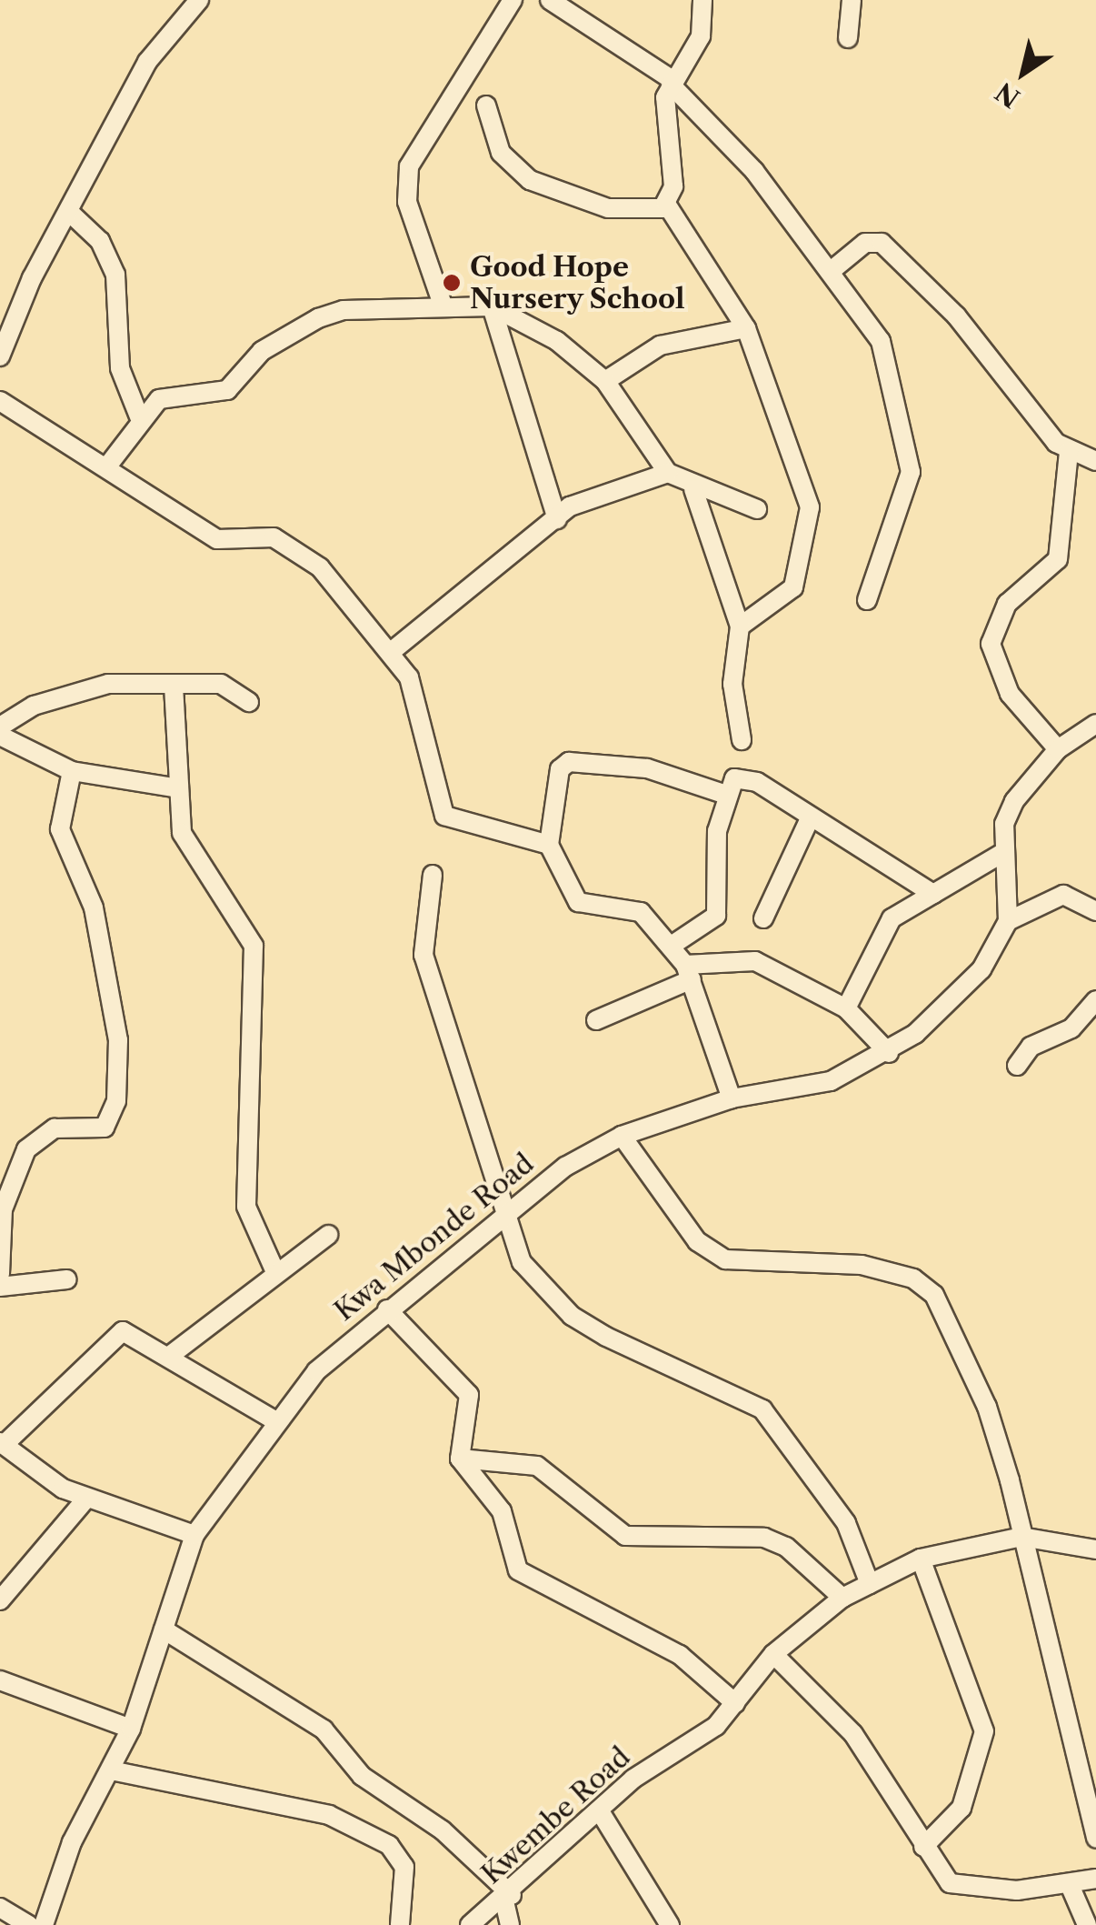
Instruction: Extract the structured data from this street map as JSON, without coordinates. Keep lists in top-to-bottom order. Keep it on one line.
{"streets":{"street":["Kwa Mbonde Road","Kwembe Road"]},"places":["Good Hope Nursery School"],"north":"bottom left"}
